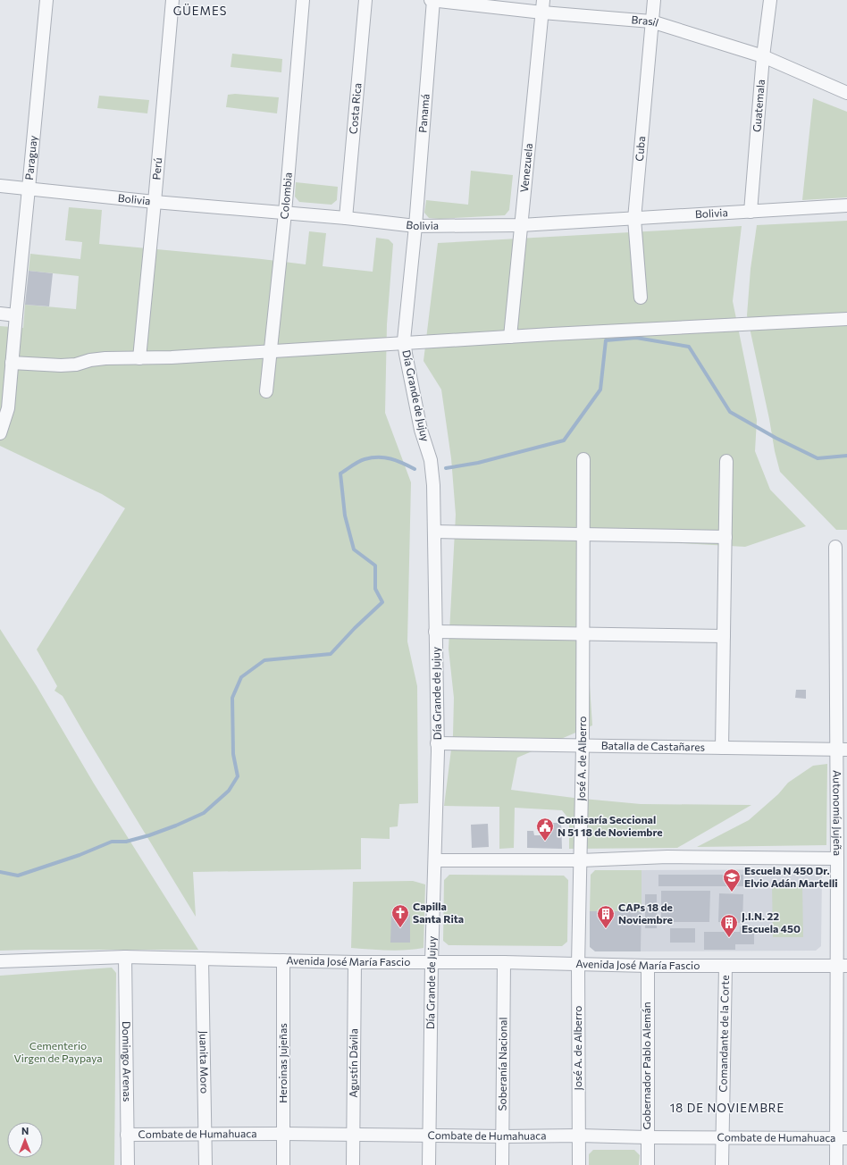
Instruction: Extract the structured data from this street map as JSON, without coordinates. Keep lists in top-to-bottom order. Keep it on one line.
{"streets":{"street":["Brasil","Guatemala","Costa Rica","Panamá","Cuba","Paraguay","Venezuela","Perú","Colombia","Bolivia","Día Grande de Jujuy","Batalla de Castañares","José A. de Alberro","Autonomía Jujeña","Avenida José María Fascio","Comandante de la Corte","Domingo Arenas","Juanita Moro","Heroinas Jujeñas","Agustín Dávila","Soberanía Nacional","Gobernador Pablo Alemán","Combate de Humahuaca"]},"crossings":[["Brasil","Guatemala"],["Brasil","Panamá"],["Brasil","Cuba"],["Brasil","Venezuela"],["Guatemala","Bolivia"],["Costa Rica","Bolivia"],["Panamá","Bolivia"],["Panamá","Día Grande de Jujuy"],["Cuba","Bolivia"],["Paraguay","Bolivia"],["Venezuela","Bolivia"],["Perú","Bolivia"],["Colombia","Bolivia"],["Bolivia","Día Grande de Jujuy"],["Día Grande de Jujuy","Batalla de Castañares"],["Día Grande de Jujuy","Avenida José María Fascio"],["Día Grande de Jujuy","Combate de Humahuaca"],["Batalla de Castañares","José A. de Alberro"],["Batalla de Castañares","Autonomía Jujeña"],["José A. de Alberro","Avenida José María Fascio"],["José A. de Alberro","Combate de Humahuaca"],["Autonomía Jujeña","Avenida José María Fascio"],["Autonomía Jujeña","Combate de Humahuaca"],["Avenida José María Fascio","Comandante de la Corte"],["Avenida José María Fascio","Domingo Arenas"],["Avenida José María Fascio","Juanita Moro"],["Avenida José María Fascio","Heroinas Jujeñas"],["Avenida José María Fascio","Agustín Dávila"],["Avenida José María Fascio","Soberanía Nacional"],["Avenida José María Fascio","Gobernador Pablo Alemán"],["Comandante de la Corte","Combate de Humahuaca"],["Domingo Arenas","Combate de Humahuaca"],["Juanita Moro","Combate de Humahuaca"],["Heroinas Jujeñas","Combate de Humahuaca"],["Agustín Dávila","Combate de Humahuaca"],["Soberanía Nacional","Combate de Humahuaca"],["Gobernador Pablo Alemán","Combate de Humahuaca"]],"districts":["GÜEMES","18 DE NOVIEMBRE"],"parks":["Cementerio Virgen de Paypaya"],"places":{"public building":["Comisaría Seccional N 51 18 de Noviembre"],"school or university":["Escuela N 450 Dr. Elvio Adán Martelli"],"church":["Capilla Santa Rita"],"building":["CAPs 18 de Noviembre","J.I.N. 22 Escuela 450"]},"north":"top"}
